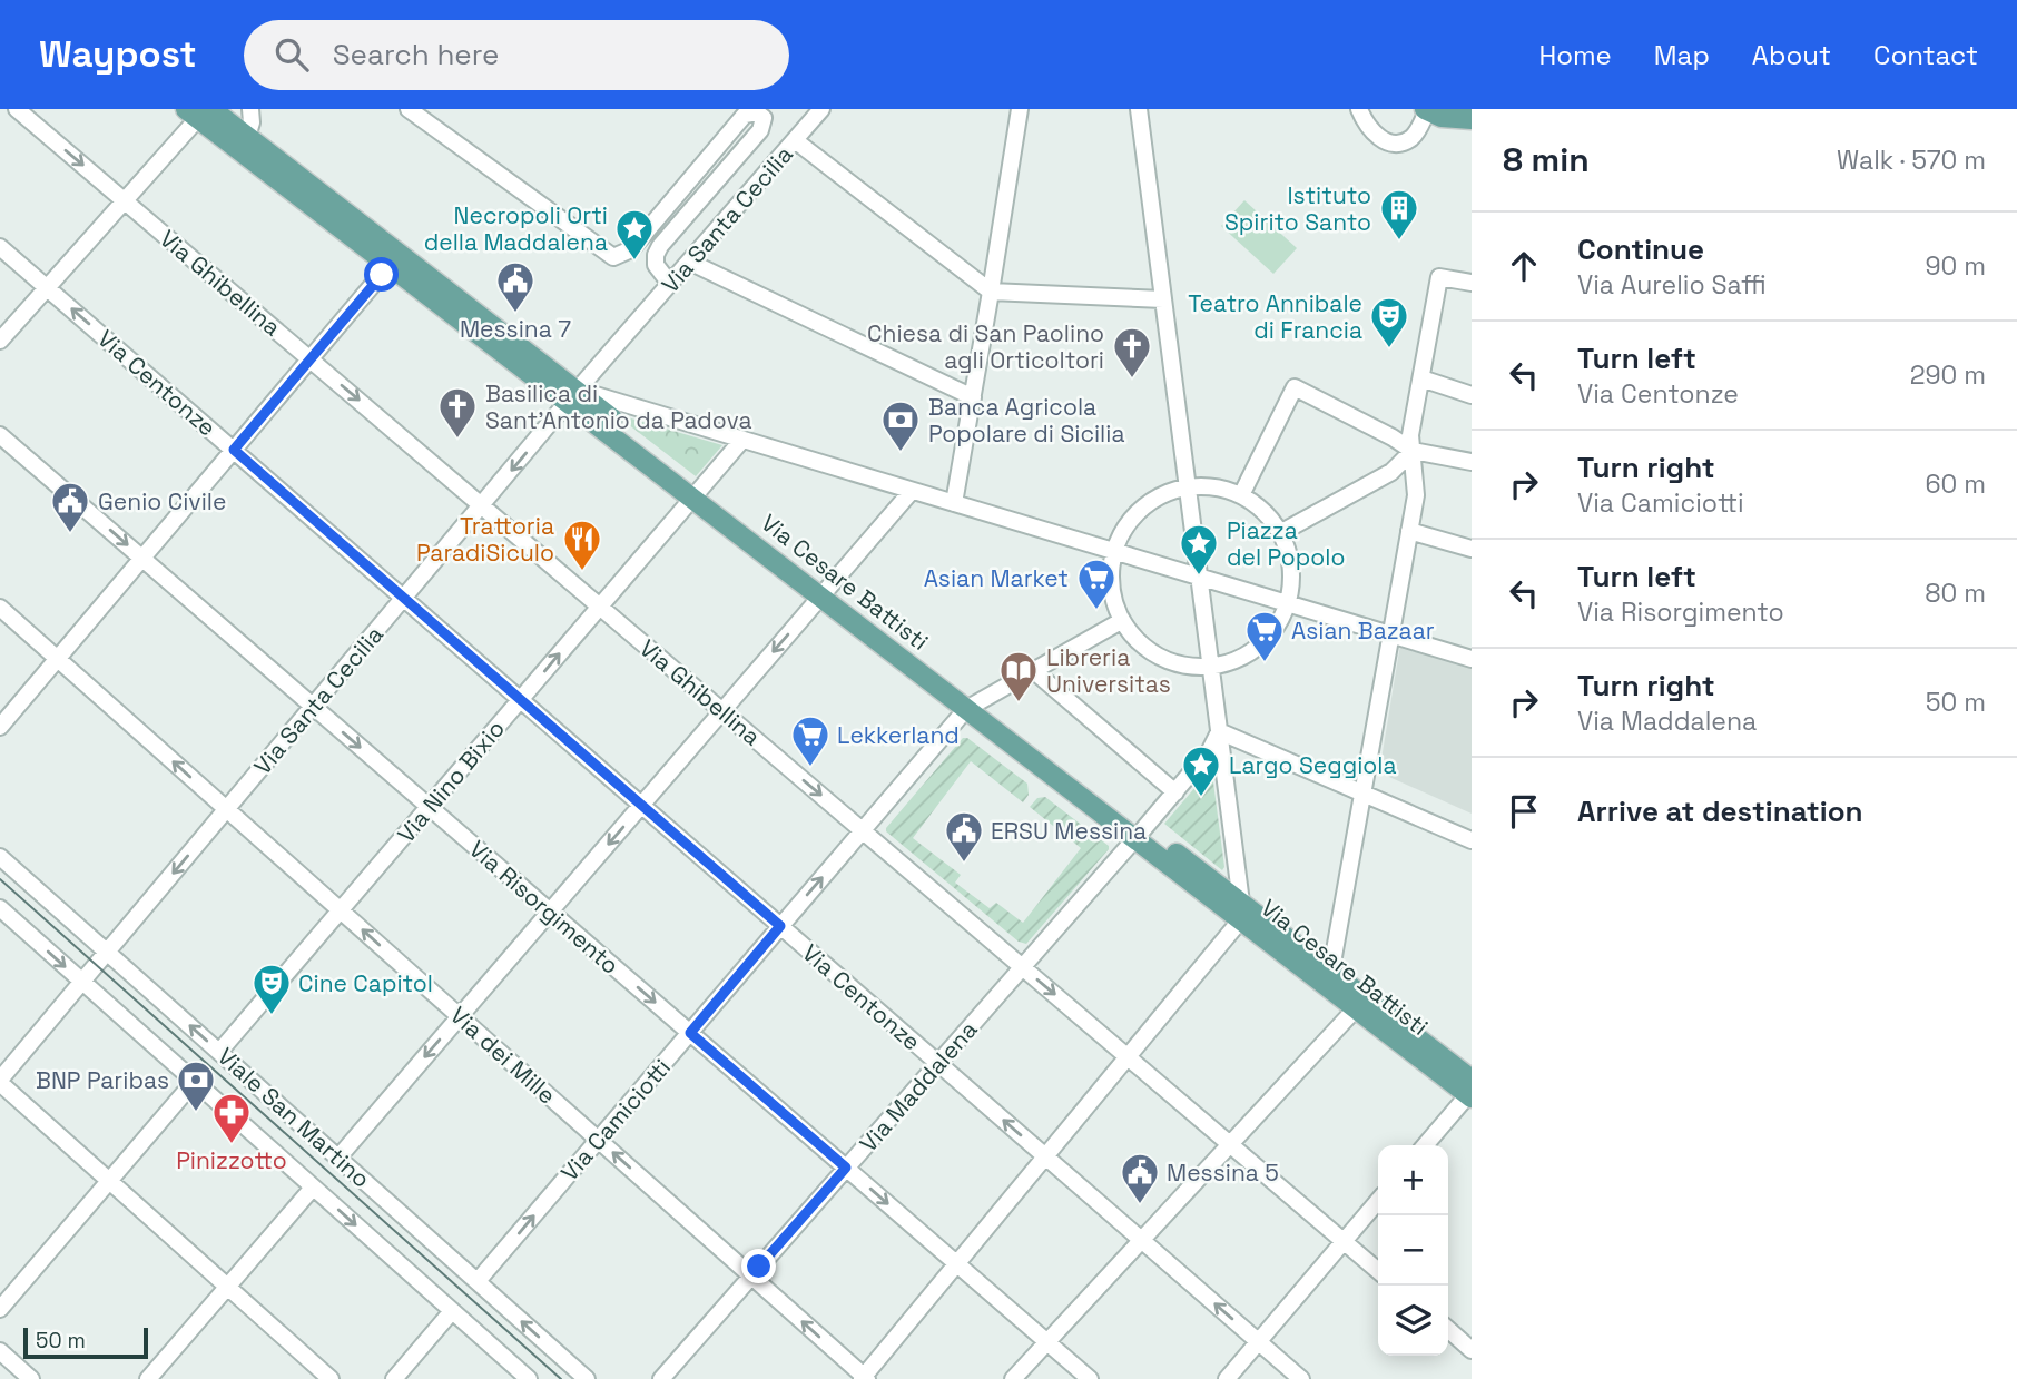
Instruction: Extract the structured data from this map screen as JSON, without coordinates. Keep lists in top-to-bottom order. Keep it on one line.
{"streets":{"main road":["Via Cesare Battisti"],"street":["Via Santa Cecilia","Via Ghibellina","Via Centonze","Via Nino Bixio","Via Risorgimento","Via dei Mille","Via Maddalena","Viale San Martino","Via Camiciotti"]},"crossings":[["Via Santa Cecilia","Via Ghibellina"],["Via Santa Cecilia","Via Centonze"],["Via Santa Cecilia","Via Cesare Battisti"],["Via Santa Cecilia","Via Risorgimento"],["Via Santa Cecilia","Via dei Mille"],["Via Santa Cecilia","Viale San Martino"],["Via Ghibellina","Via Nino Bixio"],["Via Ghibellina","Via Maddalena"],["Via Ghibellina","Via Camiciotti"],["Via Centonze","Via Nino Bixio"],["Via Centonze","Via Maddalena"],["Via Centonze","Via Camiciotti"],["Via Cesare Battisti","Via Nino Bixio"],["Via Cesare Battisti","Via Maddalena"],["Via Cesare Battisti","Via Camiciotti"],["Via Nino Bixio","Via Risorgimento"],["Via Nino Bixio","Via dei Mille"],["Via Nino Bixio","Viale San Martino"],["Via Risorgimento","Via Maddalena"],["Via Risorgimento","Via Camiciotti"],["Via dei Mille","Via Maddalena"],["Via dei Mille","Via Camiciotti"],["Viale San Martino","Via Camiciotti"]],"one_way":["Via Ghibellina","Via Risorgimento","Via dei Mille","Via Camiciotti"],"places":{"building":["Istituto Spirito Santo"],"place":["Necropoli Orti della Maddalena","Piazza del Popolo","Largo Seggiola"],"public building":["Messina 7","Genio Civile","ERSU Messina","Messina 5"],"theatre":["Teatro Annibale di Francia","Cine Capitol"],"church":["Chiesa di San Paolino agli Orticoltori","Basilica di Sant'Antonio da Padova"],"bank":["Banca Agricola Popolare di Sicilia","BNP Paribas"],"restaurant":["Trattoria ParadiSiculo"],"supermarket":["Asian Market","Asian Bazaar","Lekkerland"],"library":["Libreria Universitas"],"pharmacy":["Pinizzotto"]},"scale_bar":"50 m","page":{"header":"Waypost","search":"Search here","nav":["Home","Map","About","Contact"],"heading":["8 min","Walk · 570 m"],"list":[["Continue","Via Aurelio Saffi","90 m"],["Turn left","Via Centonze","290 m"],["Turn right","Via Camiciotti","60 m"],["Turn left","Via Risorgimento","80 m"],["Turn right","Via Maddalena","50 m"],"Arrive at destination"],"map_buttons":["+","−"],"scale":"50 m"}}
